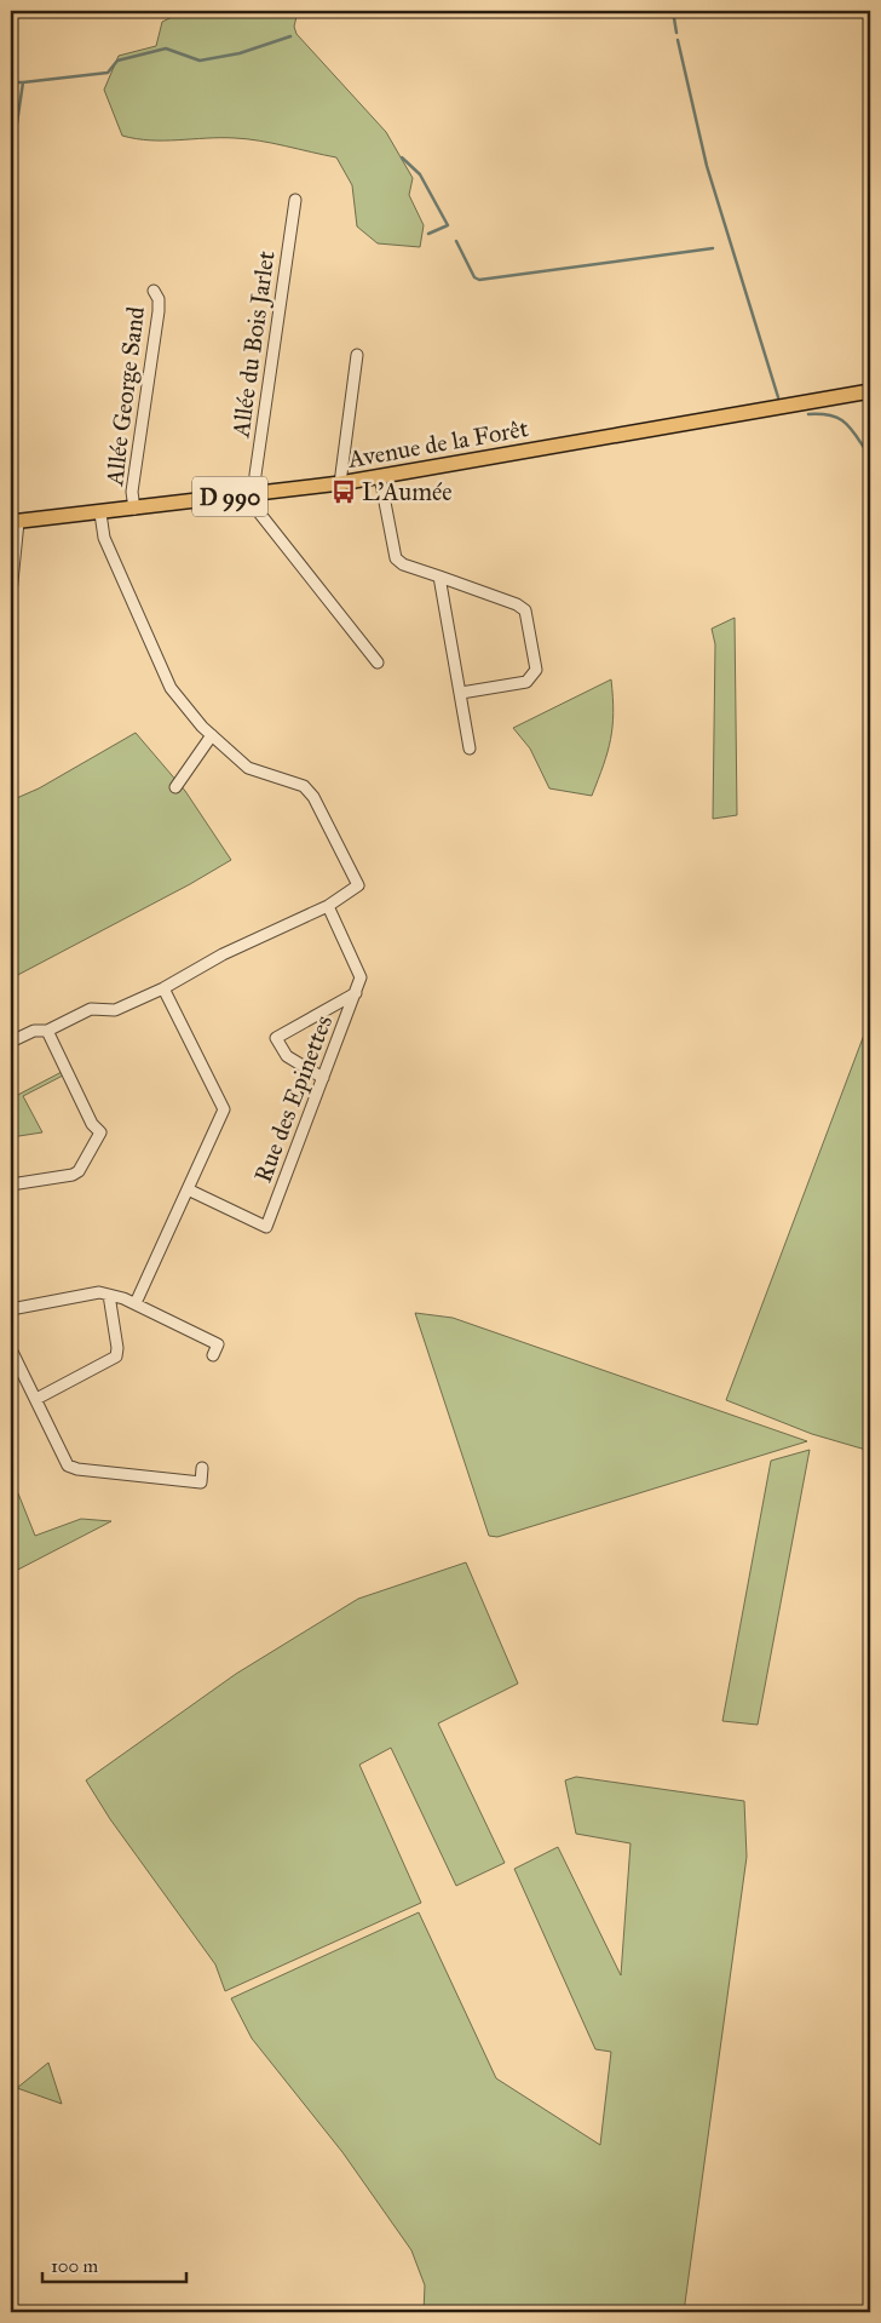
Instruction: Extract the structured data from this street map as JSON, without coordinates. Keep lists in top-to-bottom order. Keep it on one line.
{"streets":{"main road":["Avenue de la Forêt","D 990"],"street":["Allée du Bois Jarlet","Allée George Sand","Rue des Epinettes"]},"crossings":[["Allée du Bois Jarlet","Avenue de la Forêt"],["Allée George Sand","Avenue de la Forêt"]],"places":{"bus stop":["L'Aumée"]},"scale_bar":"100 m"}
